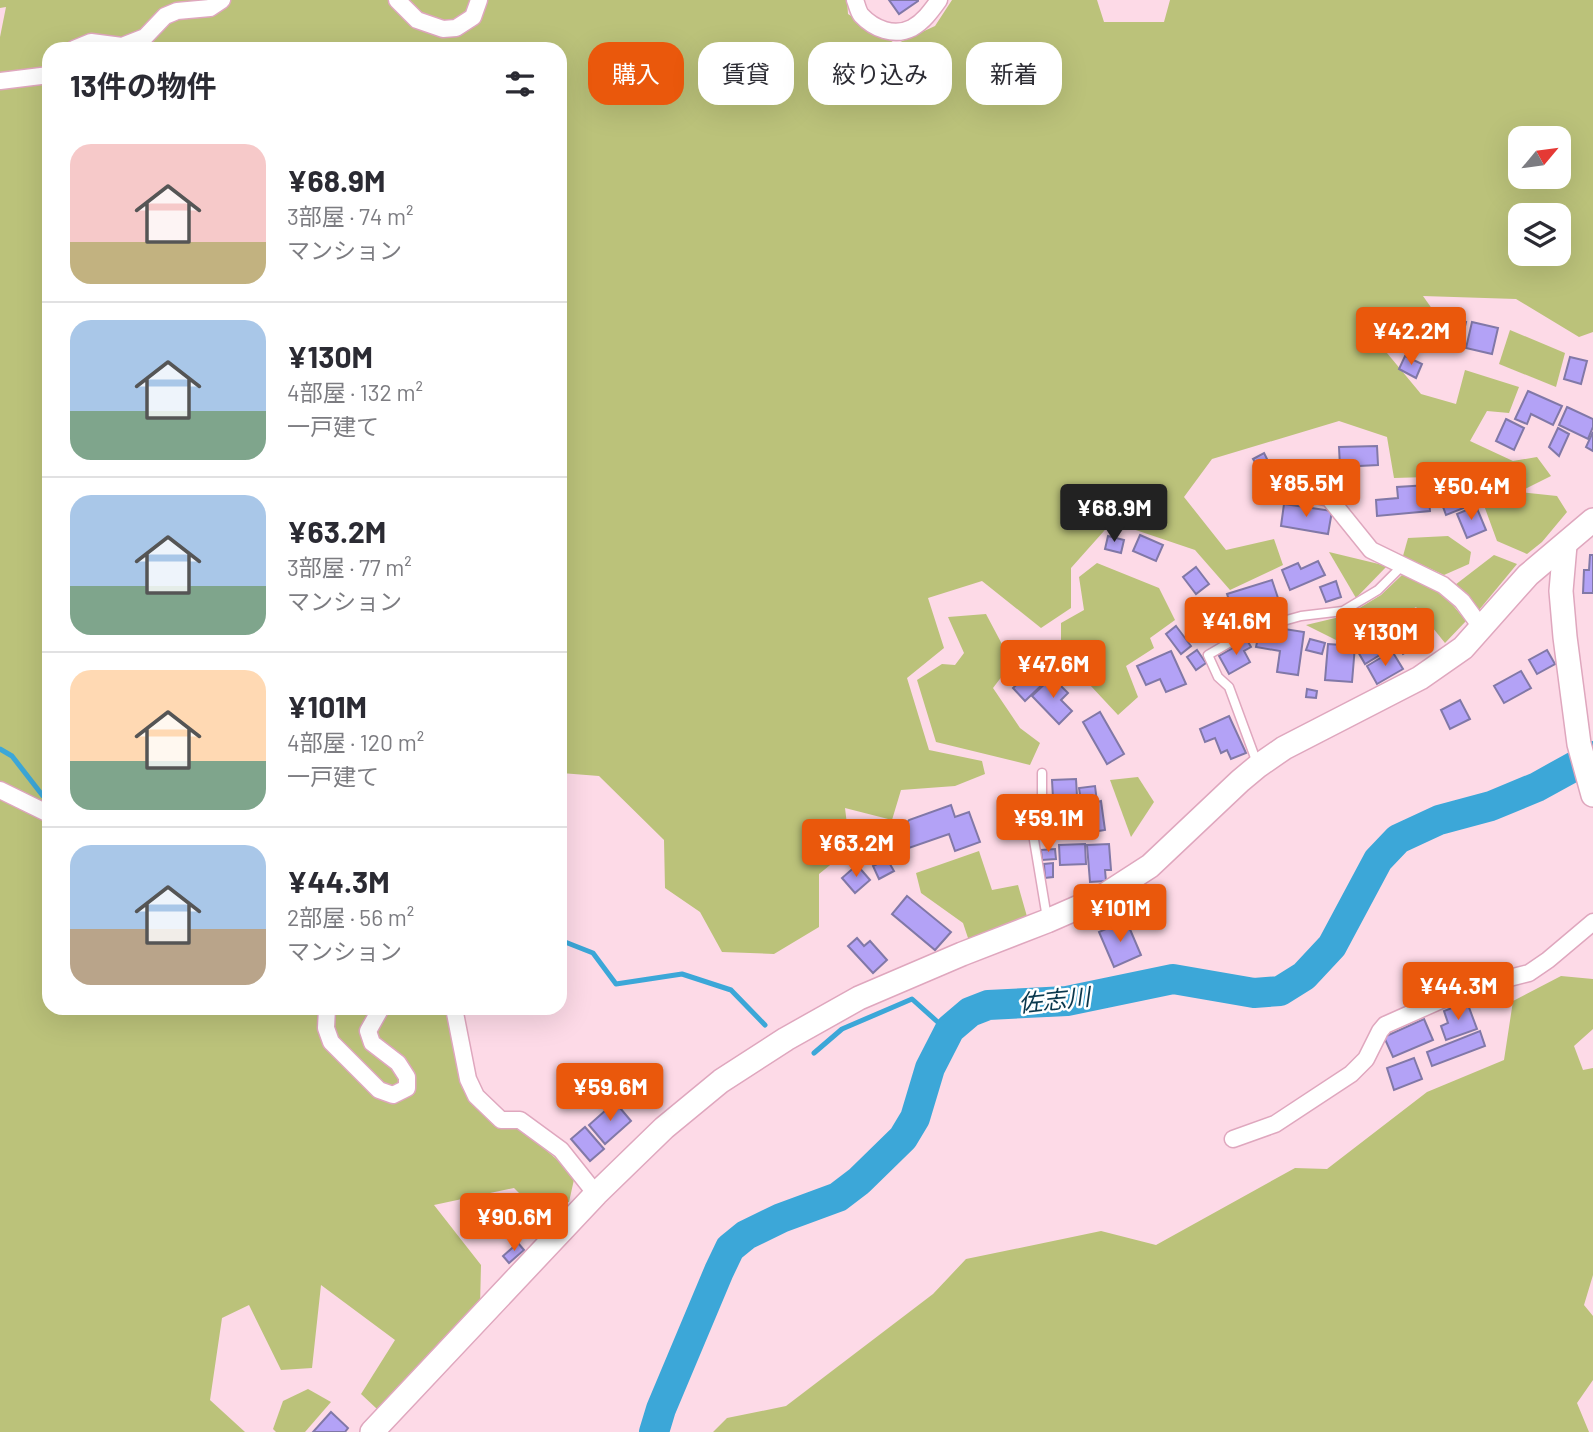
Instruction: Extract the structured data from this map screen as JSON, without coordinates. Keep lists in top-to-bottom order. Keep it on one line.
{"water":["佐志川"],"north":"top right","page":{"chip":["購入","賃貸","絞り込み","新着"],"heading":"13件の物件","list":[{"name":"¥68.9M","note":"3部屋 · 74 m² · マンション"},{"name":"¥130M","note":"4部屋 · 132 m² · 一戸建て"},{"name":"¥63.2M","note":"3部屋 · 77 m² · マンション"},{"name":"¥101M","note":"4部屋 · 120 m² · 一戸建て"},{"name":"¥44.3M","note":"2部屋 · 56 m² · マンション"}],"price":["¥42.2M","¥85.5M","¥50.4M","¥68.9M","¥41.6M","¥130M","¥47.6M","¥59.1M","¥63.2M","¥101M","¥44.3M","¥59.6M","¥90.6M"]}}
